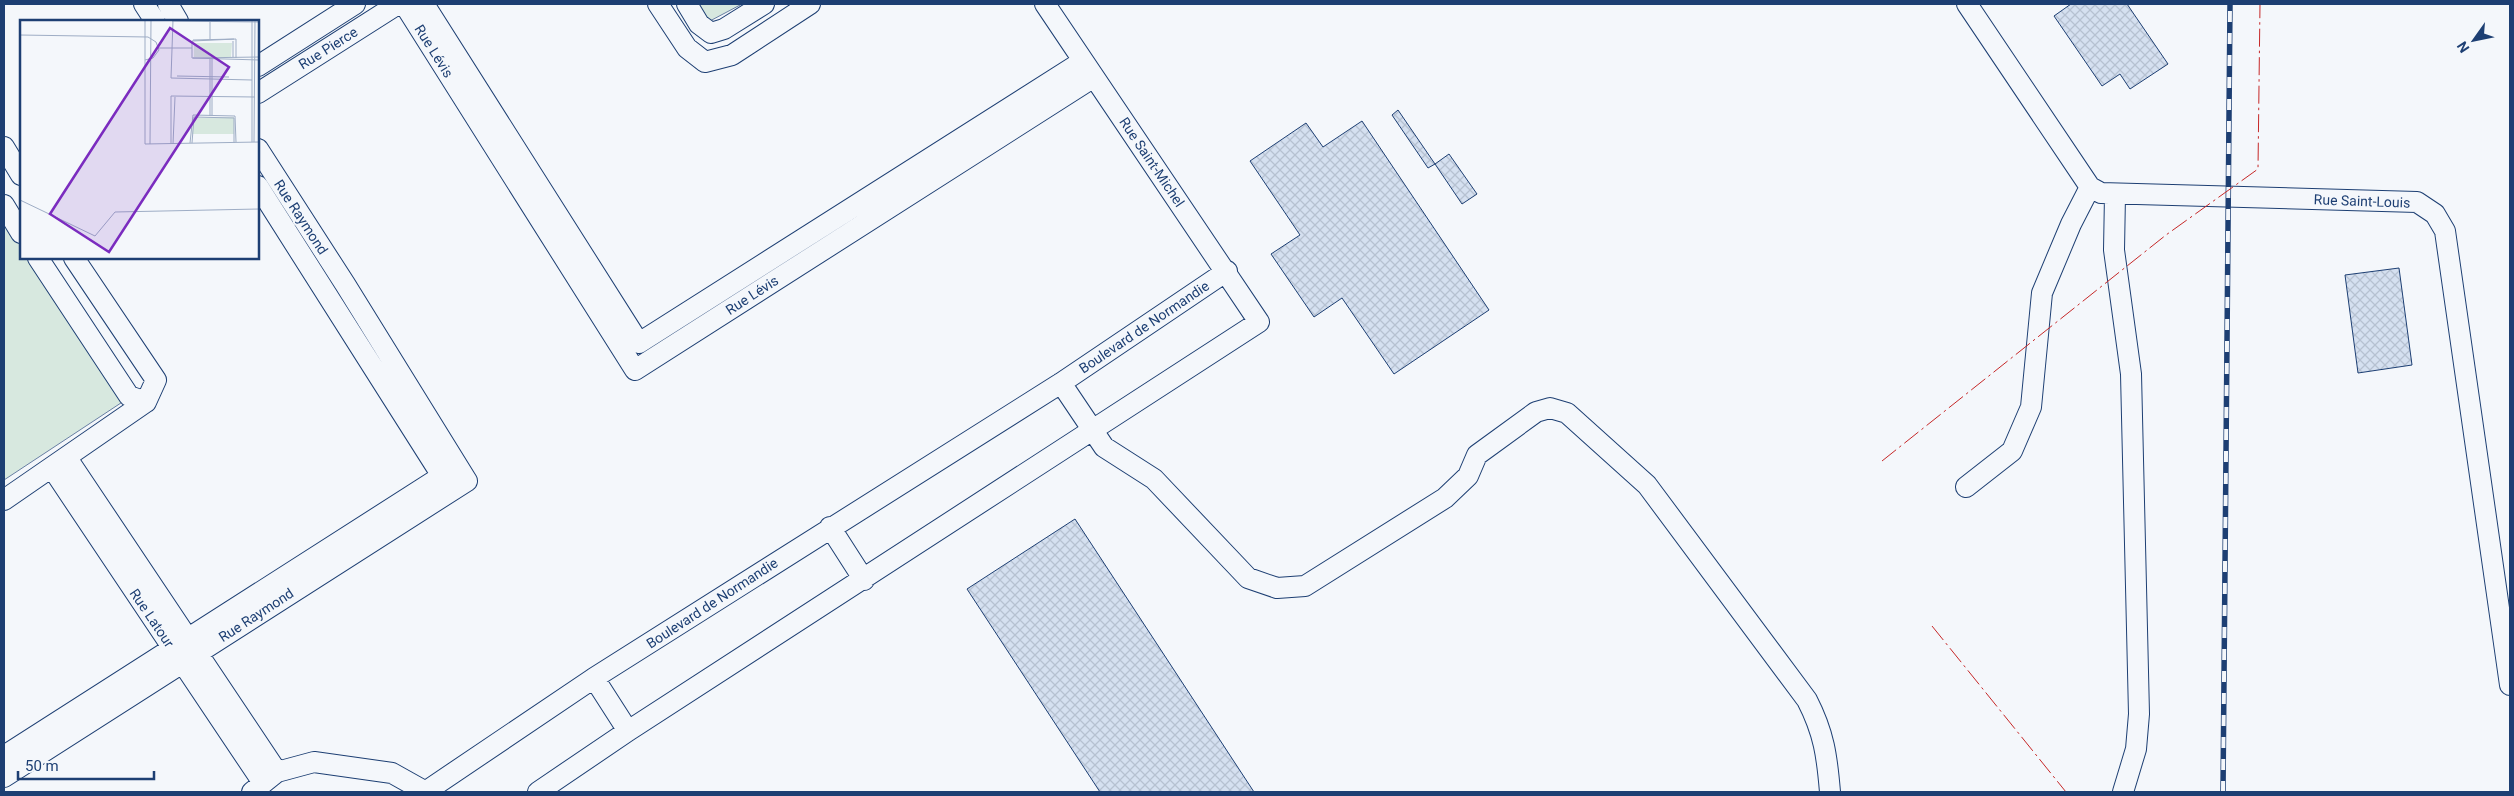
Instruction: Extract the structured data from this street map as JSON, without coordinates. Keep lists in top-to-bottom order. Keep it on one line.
{"streets":{"street":["Rue Pierce","Rue Lévis","Rue Saint-Michel","Rue Saint-Louis","Rue Raymond","Boulevard de Normandie","Rue Latour"]},"crossings":[["Rue Lévis","Rue Saint-Michel"],["Rue Saint-Michel","Boulevard de Normandie"],["Rue Raymond","Rue Latour"],["Boulevard de Normandie","Rue Latour"]],"scale_bar":"50 m","north":"bottom left"}
